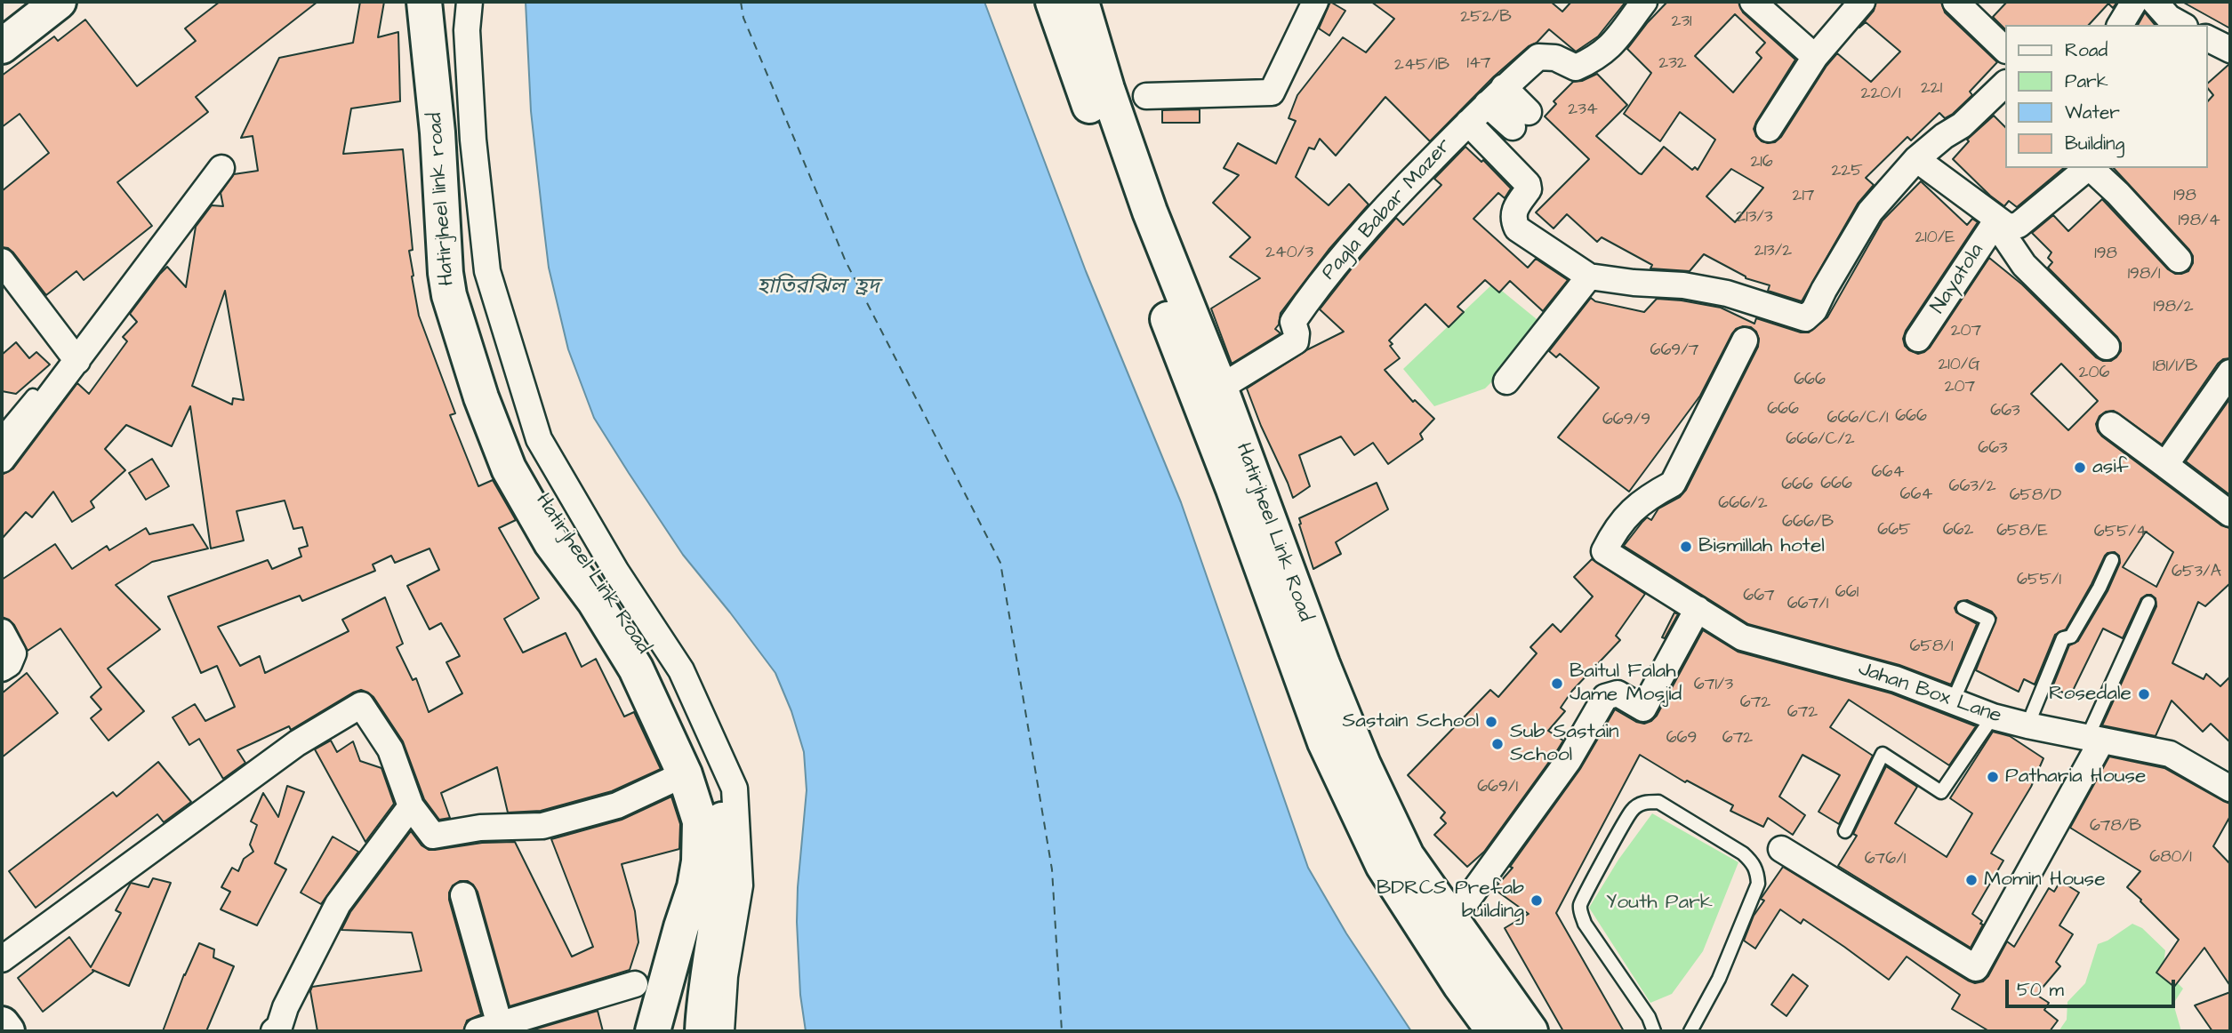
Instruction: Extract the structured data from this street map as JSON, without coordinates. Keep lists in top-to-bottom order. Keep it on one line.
{"streets":{"main road":["Hatirjheel link road","Hatirjheel Link Road"],"street":["Pagla Babar Mazer","Nayatola","Jahan Box Lane"]},"crossings":[["Hatirjheel link road","Hatirjheel Link Road"],["Pagla Babar Mazer","Hatirjheel Link Road"]],"water":["হাতিরঝিল হ্রদ"],"parks":["Youth Park"],"places":["asif","Bismillah hotel","Baitul Falah Jame Mosjid","Rosedale","Sastain School","Sub Sastain School","Patharia House","Momin House","BDRCS Prefab building"],"house_numbers":["252/B","231","147","232","245/1B","221","220/1","234","216","225","217","198","213/3","198/4","210/E","213/2","240/3","198","198/1","198/2","207","669/7","210/G","181/1/B","206","666","207","666","663","666","666/C/1","669/9","666/C/2","663","664","666","666","663/2","664","658/D","666/2","666/B","665","662","658/E","655/4","653/A","655/1","661","667","667/1","658/1","671/3","672","672","669","672","669/1","678/B","680/1","676/1"],"legend":["Road","Park","Water","Building"],"scale_bar":"50 m"}
